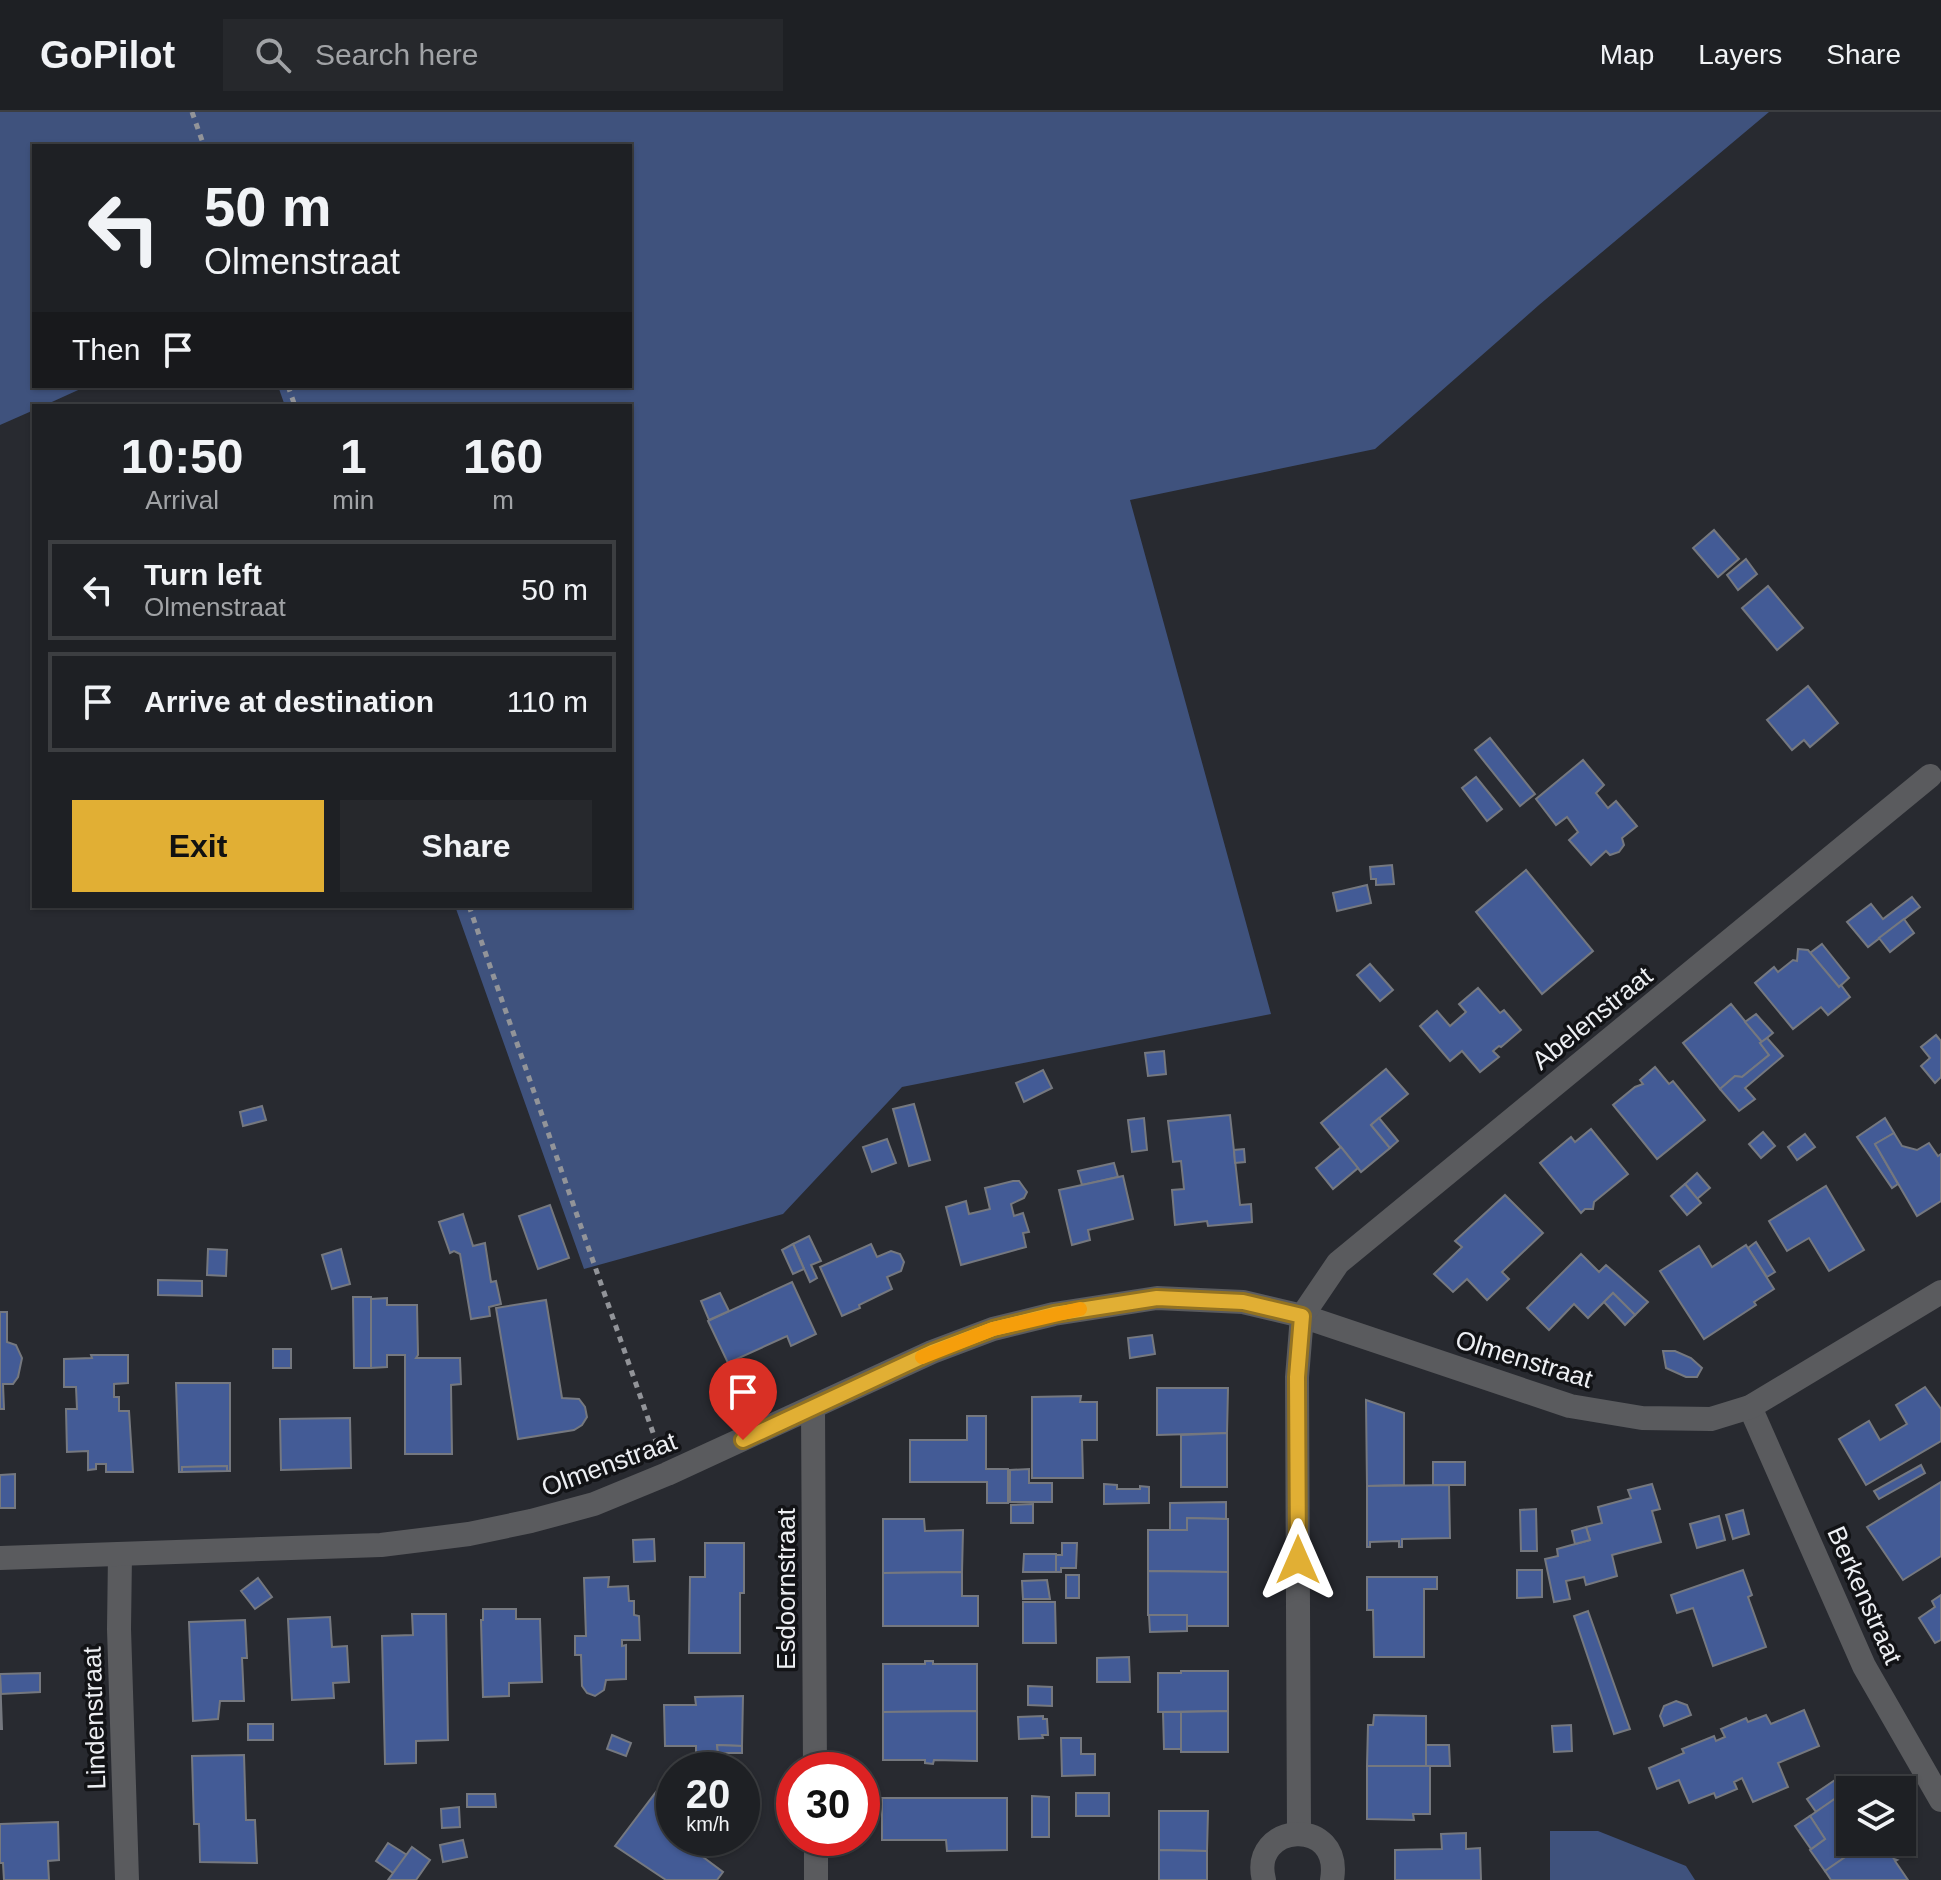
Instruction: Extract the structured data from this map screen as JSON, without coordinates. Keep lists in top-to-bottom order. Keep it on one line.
{"streets":{"street":["Abelenstraat","Olmenstraat","Esdoornstraat","Berkenstraat","Lindenstraat"]},"crossings":[["Abelenstraat","Olmenstraat"],["Olmenstraat","Esdoornstraat"],["Olmenstraat","Berkenstraat"],["Olmenstraat","Lindenstraat"]],"page":{"header":"GoPilot","search":"Search here","nav":["Map","Layers","Share"],"turn":["50 m","Olmenstraat"],"then":"Then","eta":["10:50","Arrival","1","min","160","m"],"list":[{"name":"Turn left","note":"Olmenstraat","value":"50 m"},{"name":"Arrive at destination","value":"110 m"}],"buttons":["Exit","Share"],"speed":"20 km/h","limit":"30"}}
